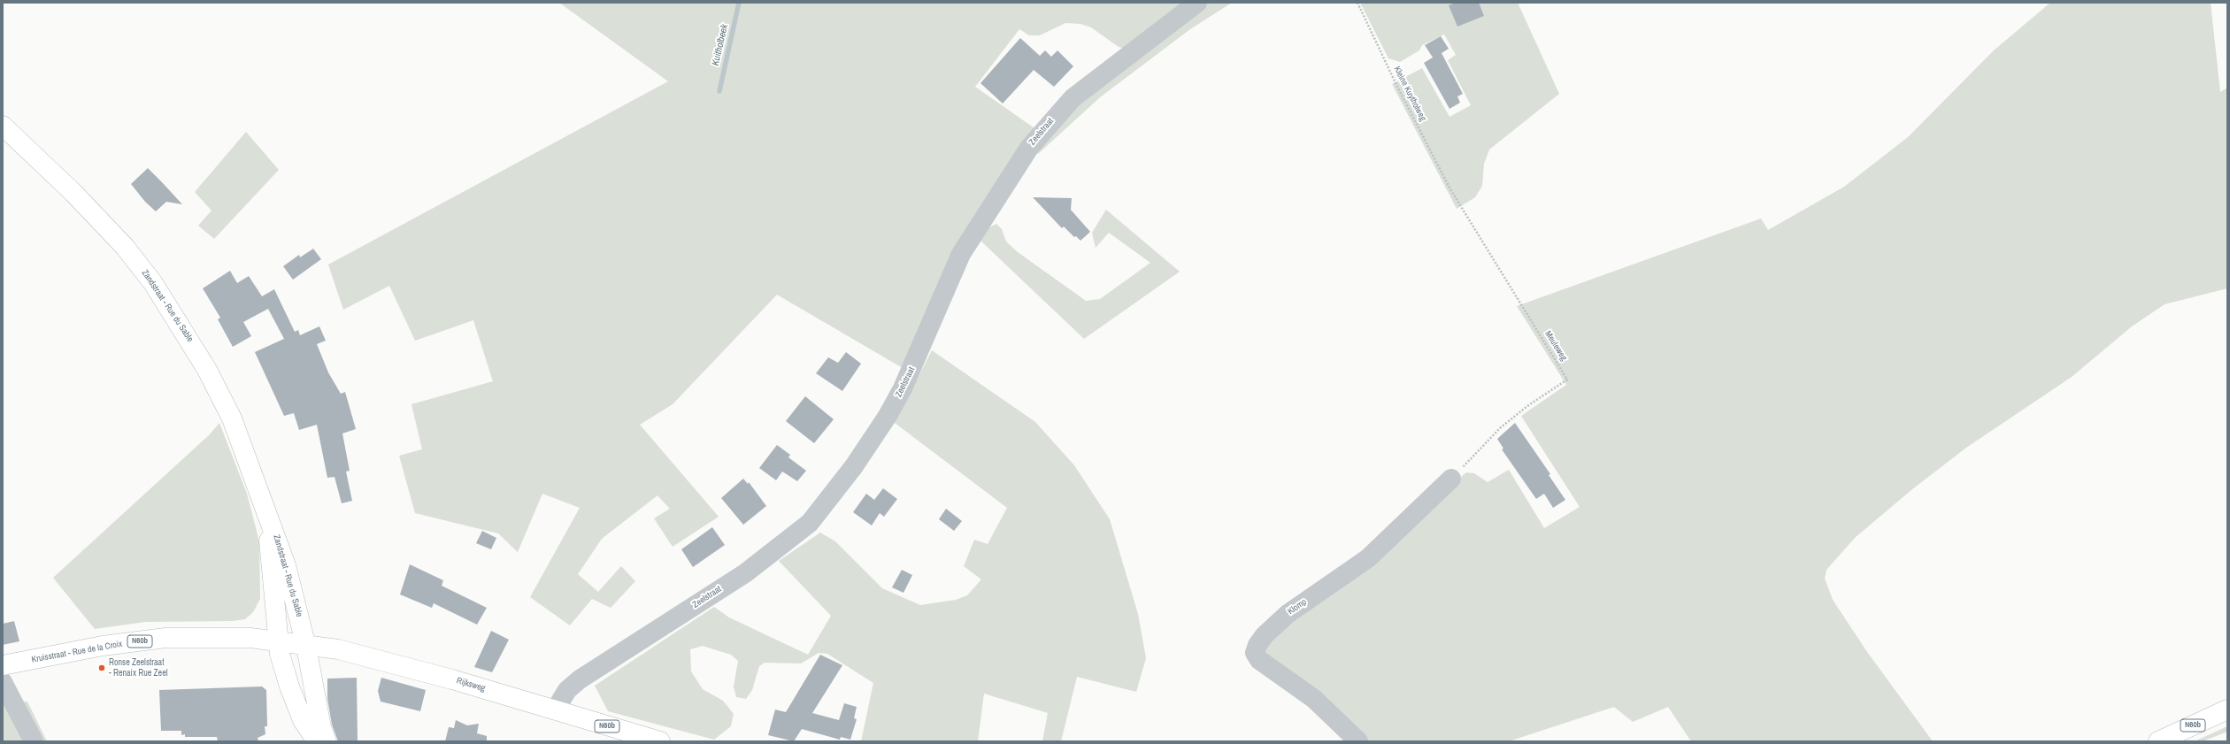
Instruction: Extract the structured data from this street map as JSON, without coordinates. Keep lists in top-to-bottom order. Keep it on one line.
{"streets":{"main road":["Zandstraat - Rue du Sable","N60b","Kruisstraat - Rue de la Croix","Rijksweg"],"street":["Zeelstraat","Klomp"],"path":["Kleine Kuytholweg","Meuleweg"]},"crossings":[["Kleine Kuytholweg","Meuleweg"],["Zeelstraat","Rijksweg"],["Zandstraat - Rue du Sable","Kruisstraat - Rue de la Croix"],["Zandstraat - Rue du Sable","Rijksweg"],["Meuleweg","Klomp"],["Kruisstraat - Rue de la Croix","Rijksweg"]],"water":["Kuitholbeek"],"places":["Ronse Zeelstraat - Renaix Rue Zeel"]}
